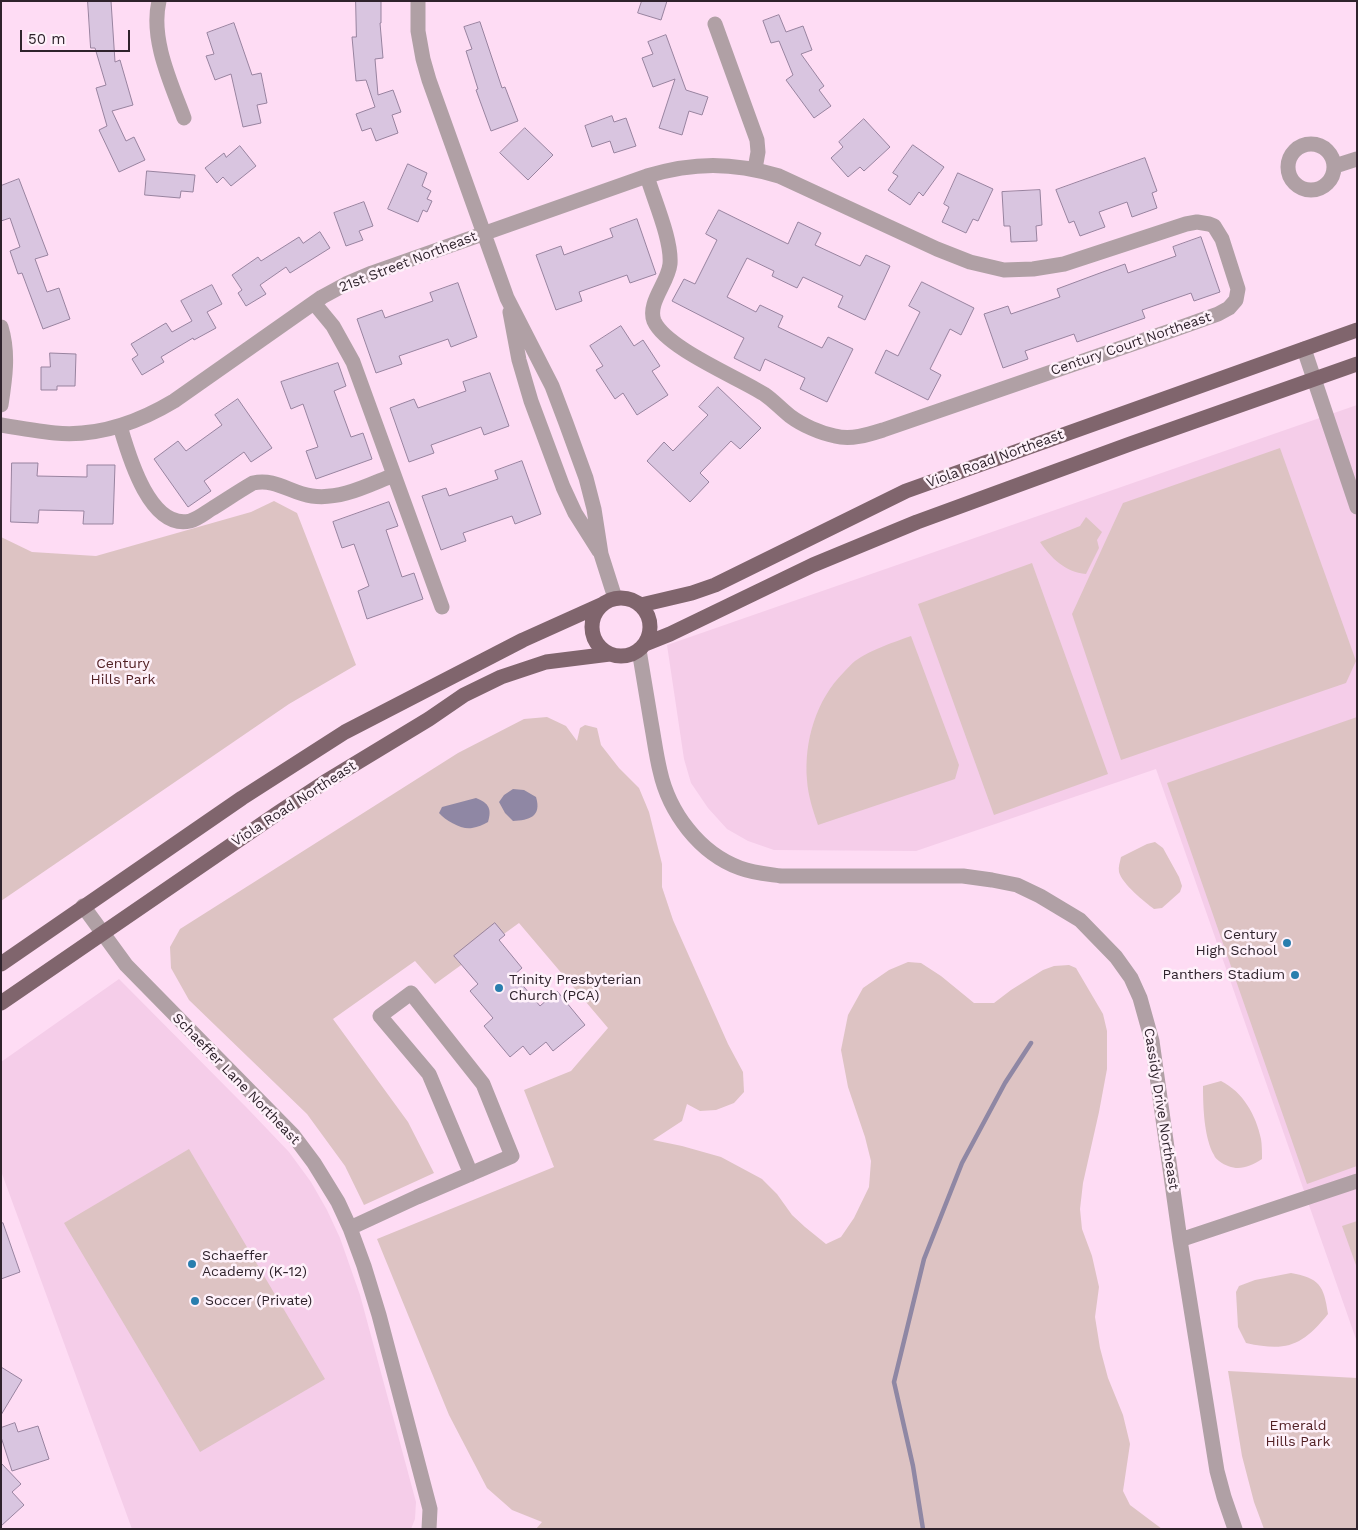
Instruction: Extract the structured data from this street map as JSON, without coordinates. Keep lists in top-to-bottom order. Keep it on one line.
{"streets":{"main road":["Viola Road Northeast"],"street":["21st Street Northeast","Century Court Northeast","Schaeffer Lane Northeast","Cassidy Drive Northeast"]},"crossings":[["21st Street Northeast","Century Court Northeast"],["Viola Road Northeast","Schaeffer Lane Northeast"],["Viola Road Northeast","Cassidy Drive Northeast"]],"parks":["Century Hills Park","Emerald Hills Park"],"places":["Century High School","Panthers Stadium","Trinity Presbyterian Church (PCA)","Schaeffer Academy (K-12)","Soccer (Private)"],"scale_bar":"50 m"}
